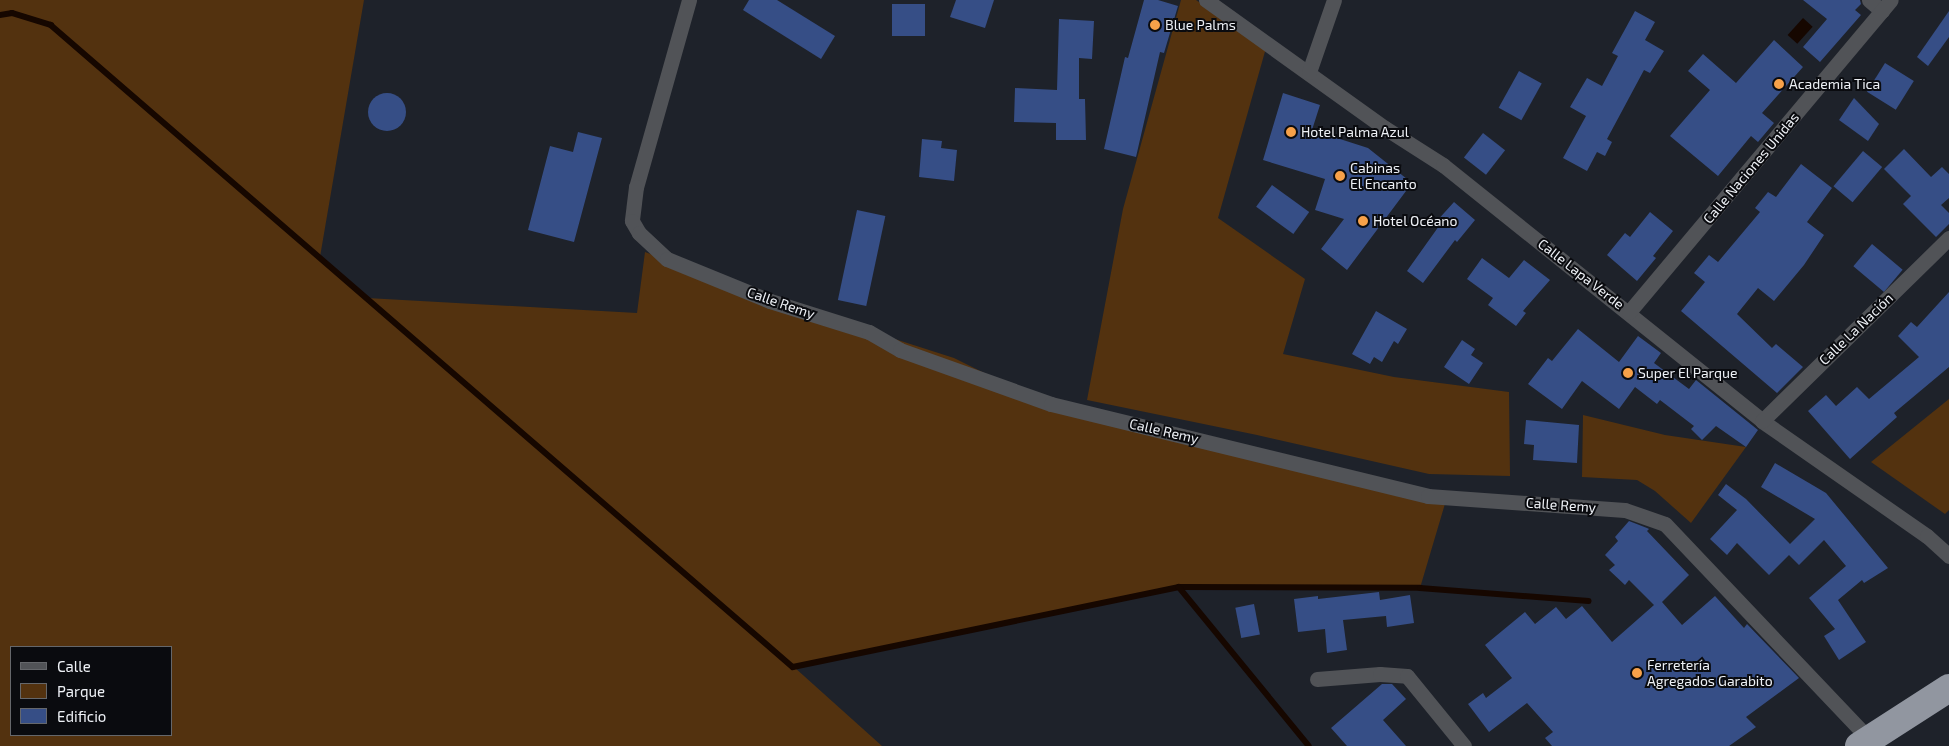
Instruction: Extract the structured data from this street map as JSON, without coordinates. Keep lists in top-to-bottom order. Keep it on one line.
{"streets":{"street":["Calle Naciones Unidas","Calle Lapa Verde","Calle Remy","Calle La Nación"]},"crossings":[["Calle Naciones Unidas","Calle Lapa Verde"],["Calle Lapa Verde","Calle La Nación"]],"places":["Blue Palms","Academia Tica","Hotel Palma Azul","Cabinas El Encanto","Hotel Océano","Super El Parque","Ferretería Agregados Garabito"],"legend":["Calle","Parque","Edificio"]}
